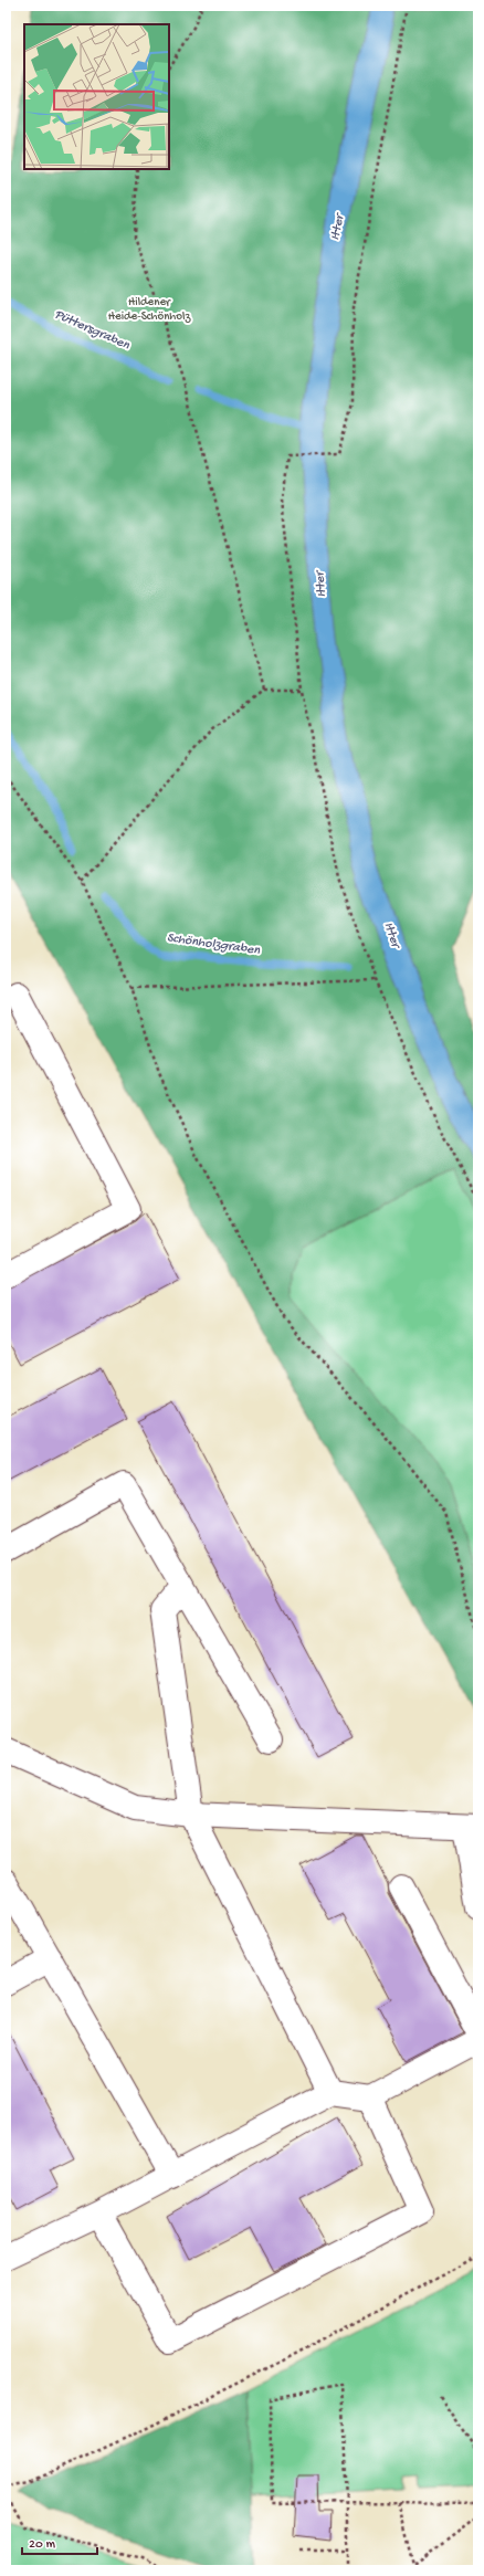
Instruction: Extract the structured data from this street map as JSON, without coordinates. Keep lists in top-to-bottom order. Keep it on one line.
{"water":["Itter","Püttersgraben","Schönholzgraben"],"parks":["Hildener Heide-Schönholz"],"scale_bar":"20 m"}
